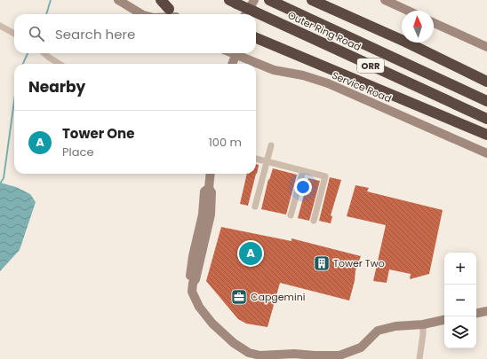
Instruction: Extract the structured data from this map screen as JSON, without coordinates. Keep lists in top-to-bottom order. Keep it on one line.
{"streets":{"highway":["Outer Ring Road","ORR"],"main road":["Service Road"]},"places":{"building":["Tower Two"],"office":["Capgemini"]},"north":"top","page":{"search":"Search here","heading":"Nearby","list":[{"mark":"A","name":"Tower One","note":"Place","value":"100 m"}],"pins":"A","map_buttons":["+","−"]}}
